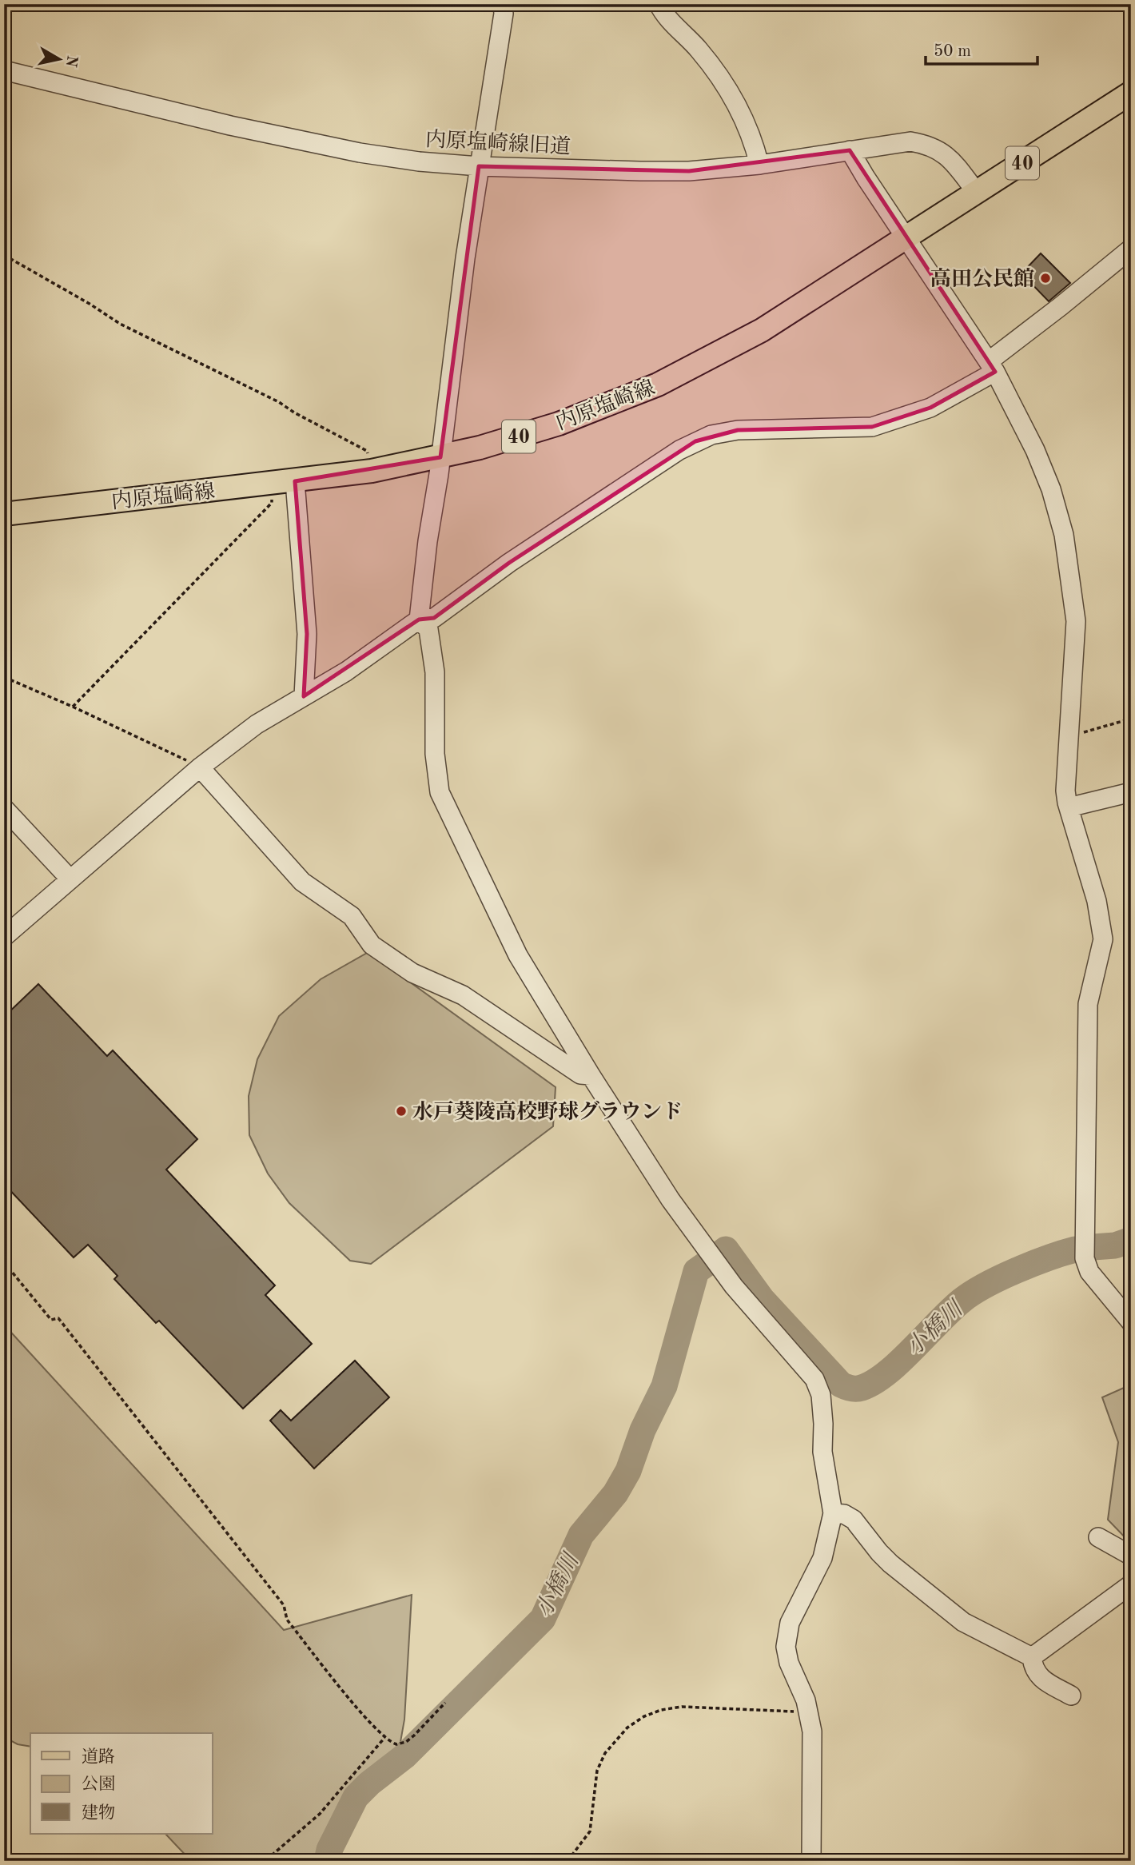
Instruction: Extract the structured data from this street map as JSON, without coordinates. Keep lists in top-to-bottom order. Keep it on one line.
{"streets":{"main road":["40","内原塩崎線"],"street":["内原塩崎線旧道"]},"crossings":[["内原塩崎線旧道","内原塩崎線"]],"water":["小橋川"],"places":["高田公民館","水戸葵陵高校野球グラウンド"],"legend":["道路","公園","建物"],"scale_bar":"50 m","north":"right"}
